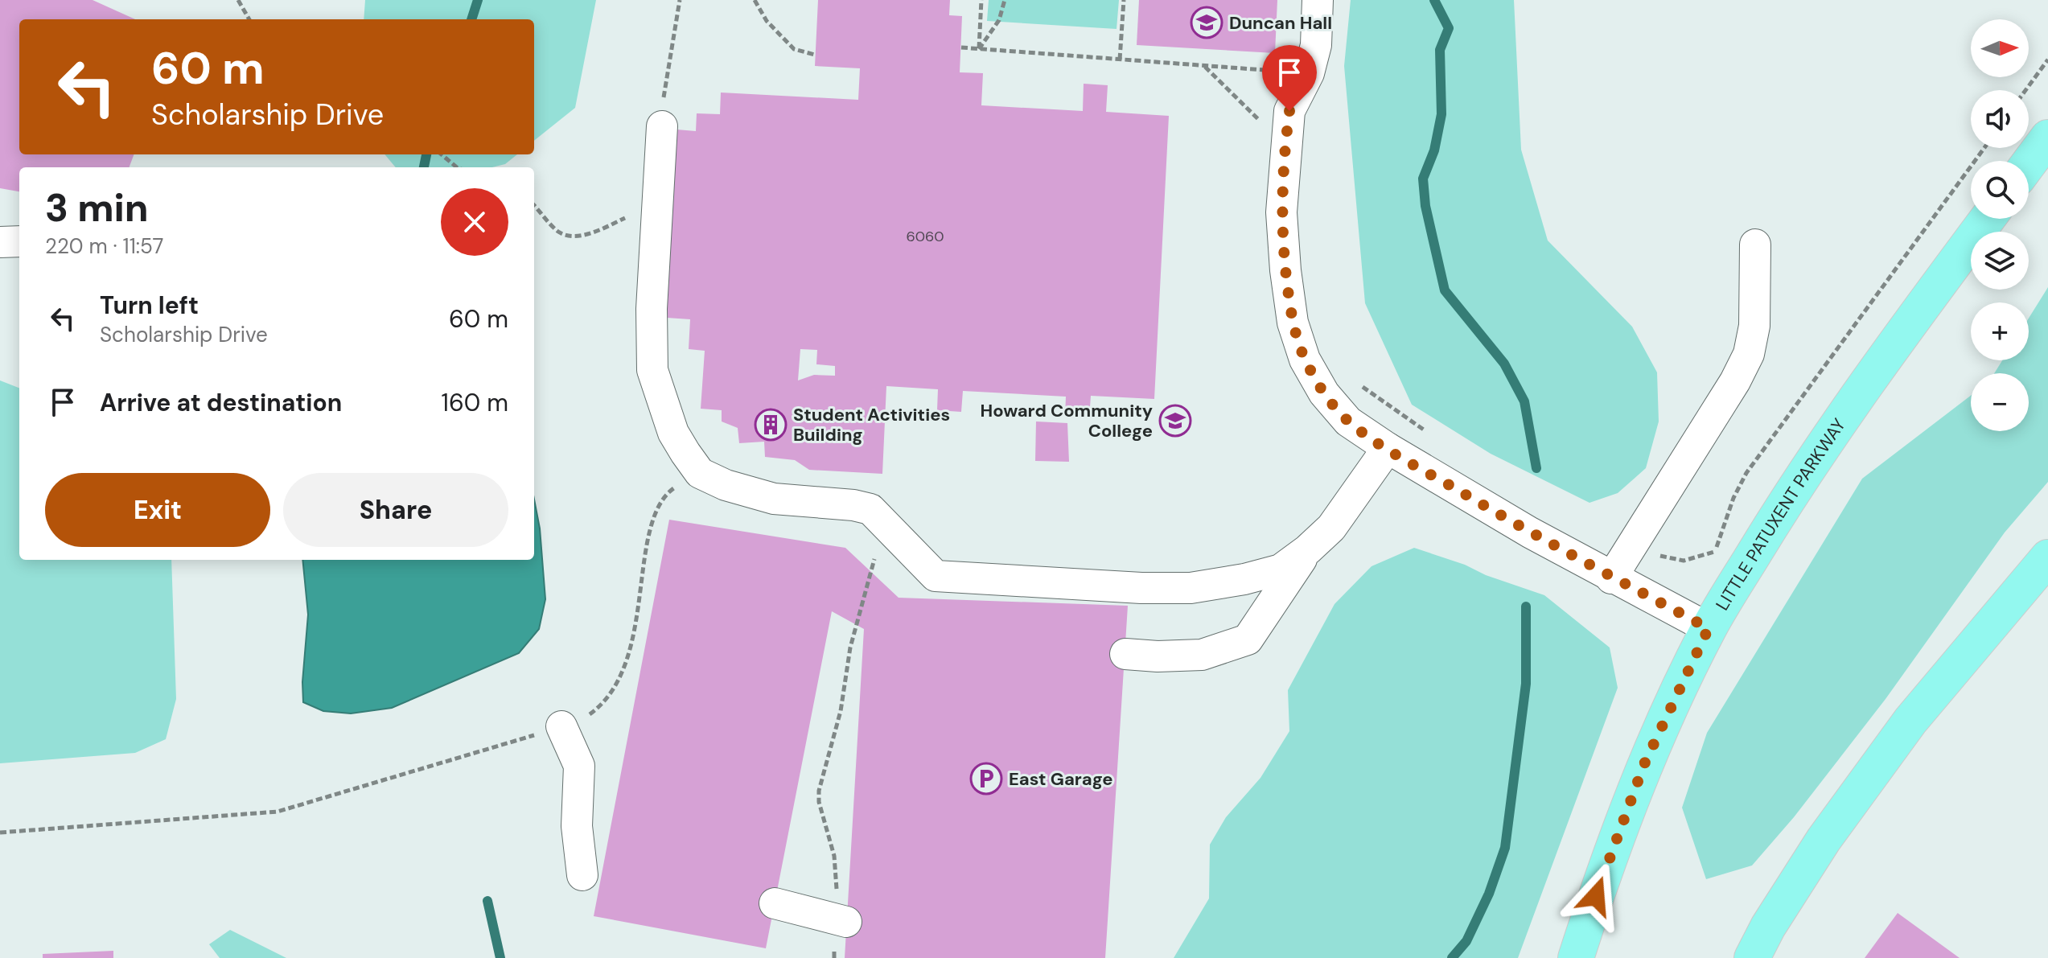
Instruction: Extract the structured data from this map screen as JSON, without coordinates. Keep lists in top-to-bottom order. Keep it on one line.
{"streets":{"main road":["LITTLE PATUXENT PARKWAY"]},"places":{"school or university":["Duncan Hall","Howard Community College"],"building":["Student Activities Building"],"parking":["East Garage"]},"house_numbers":["6060"],"north":"right","page":{"map_buttons":["+","−"],"turn":["60 m","Scholarship Drive"],"heading":["3 min","220 m · 11:57"],"list":[{"name":"Turn left","note":"Scholarship Drive","value":"60 m"},{"name":"Arrive at destination","value":"160 m"}],"buttons":["Exit","Share"]}}
